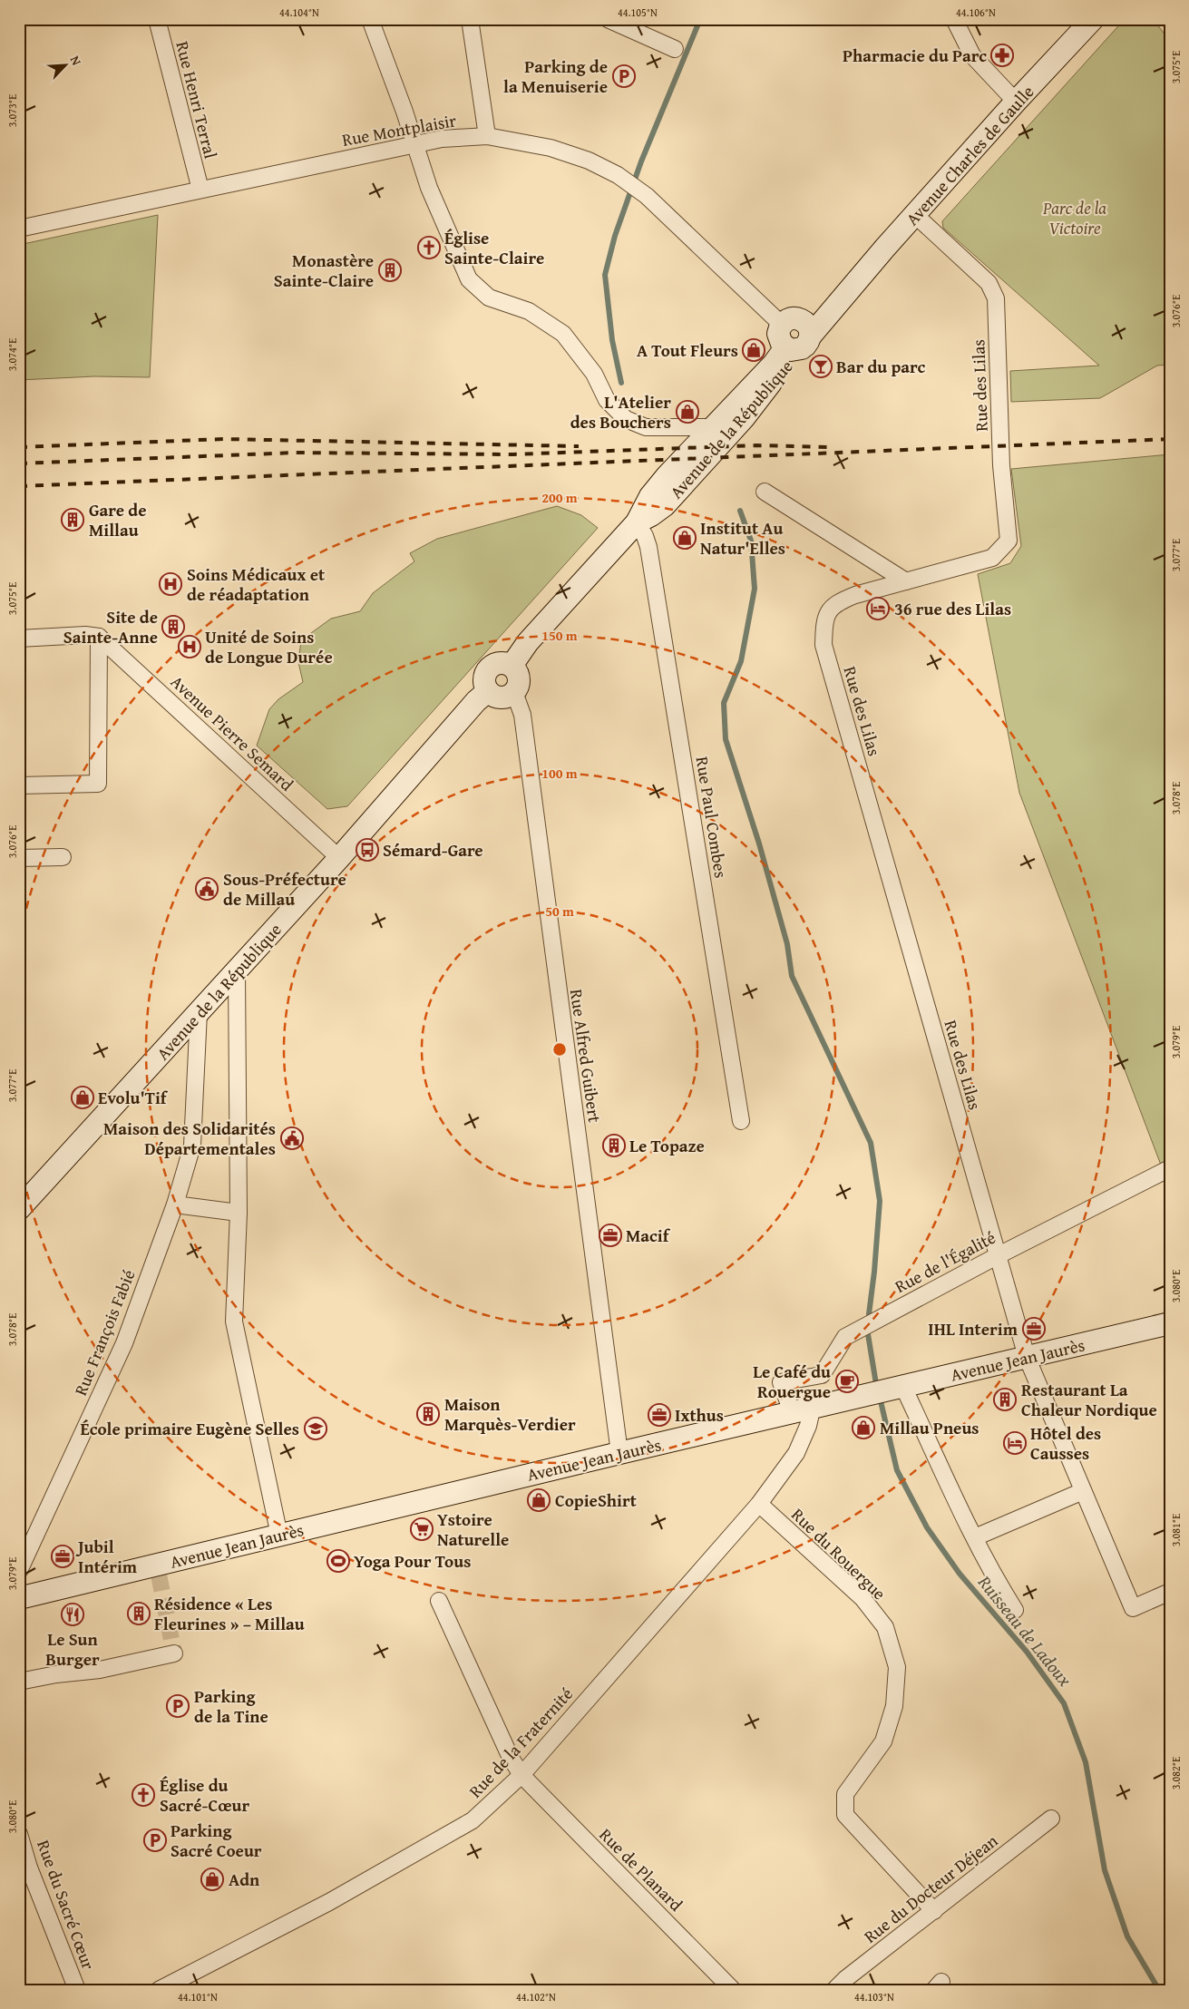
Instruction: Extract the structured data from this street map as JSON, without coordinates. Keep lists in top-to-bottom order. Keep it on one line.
{"streets":{"main road":["Avenue Charles de Gaulle","Avenue de la République","Avenue Jean Jaurès"],"street":["Rue Henri Terral","Rue Montplaisir","Rue des Lilas","Avenue Pierre Semard","Rue Paul Combes","Rue Alfred Guibert","Rue de l'Égalité","Rue François Fabié","Rue du Rouergue","Rue de la Fraternité","Rue de Planard","Rue du Docteur Déjean","Rue du Sacré Cœur"]},"crossings":[["Rue Henri Terral","Rue Montplaisir"],["Rue Montplaisir","Avenue Charles de Gaulle"],["Rue Montplaisir","Avenue de la République"],["Avenue Charles de Gaulle","Rue des Lilas"],["Avenue Charles de Gaulle","Avenue de la République"],["Rue des Lilas","Rue de l'Égalité"],["Rue des Lilas","Avenue Jean Jaurès"],["Avenue de la République","Avenue Pierre Semard"],["Avenue de la République","Rue Paul Combes"],["Avenue de la République","Rue Alfred Guibert"],["Avenue de la République","Rue François Fabié"],["Rue Alfred Guibert","Avenue Jean Jaurès"],["Rue de l'Égalité","Avenue Jean Jaurès"],["Rue de l'Égalité","Rue de la Fraternité"],["Avenue Jean Jaurès","Rue de la Fraternité"],["Rue du Rouergue","Rue de la Fraternité"],["Rue du Rouergue","Rue du Docteur Déjean"],["Rue de la Fraternité","Rue de Planard"]],"water":["Ruisseau de Ladoux"],"parks":["Parc de la Victoire"],"places":{"pharmacy":["Pharmacie du Parc"],"parking":["Parking de la Menuiserie","Parking de la Tine","Parking Sacré Coeur"],"church":["Église Sainte-Claire","Église du Sacré-Cœur"],"building":["Monastère Sainte-Claire","Gare de Millau","Site de Sainte-Anne","Le Topaze","Restaurant La Chaleur Nordique","Maison Marquès-Verdier","Résidence « Les Fleurines » – Millau"],"shop":["A Tout Fleurs","L'Atelier des Bouchers","Institut Au Natur'Elles","Evolu'Tif","Millau Pneus","CopieShirt","Adn"],"bar":["Bar du parc"],"hospital":["Soins Médicaux et de réadaptation","Unité de Soins de Longue Durée"],"hotel":["36 rue des Lilas","Hôtel des Causses"],"bus stop":["Sémard-Gare"],"public building":["Sous-Préfecture de Millau","Maison des Solidarités Départementales"],"office":["Macif","IHL Interim","Ixthus","Jubil Intérim"],"cafe":["Le Café du Rouergue"],"school or university":["École primaire Eugène Selles"],"supermarket":["Ystoire Naturelle"],"sports":["Yoga Pour Tous"],"restaurant":["Le Sun Burger"]},"north":"top right","coordinates":["44.104°N","44.105°N","44.106°N","3.075°E","3.073°E","3.076°E","3.074°E","3.077°E","3.078°E","3.079°E","3.080°E","3.081°E","3.082°E","44.101°N","44.102°N","44.103°N"],"rings":["200 m","150 m","100 m","50 m"]}
